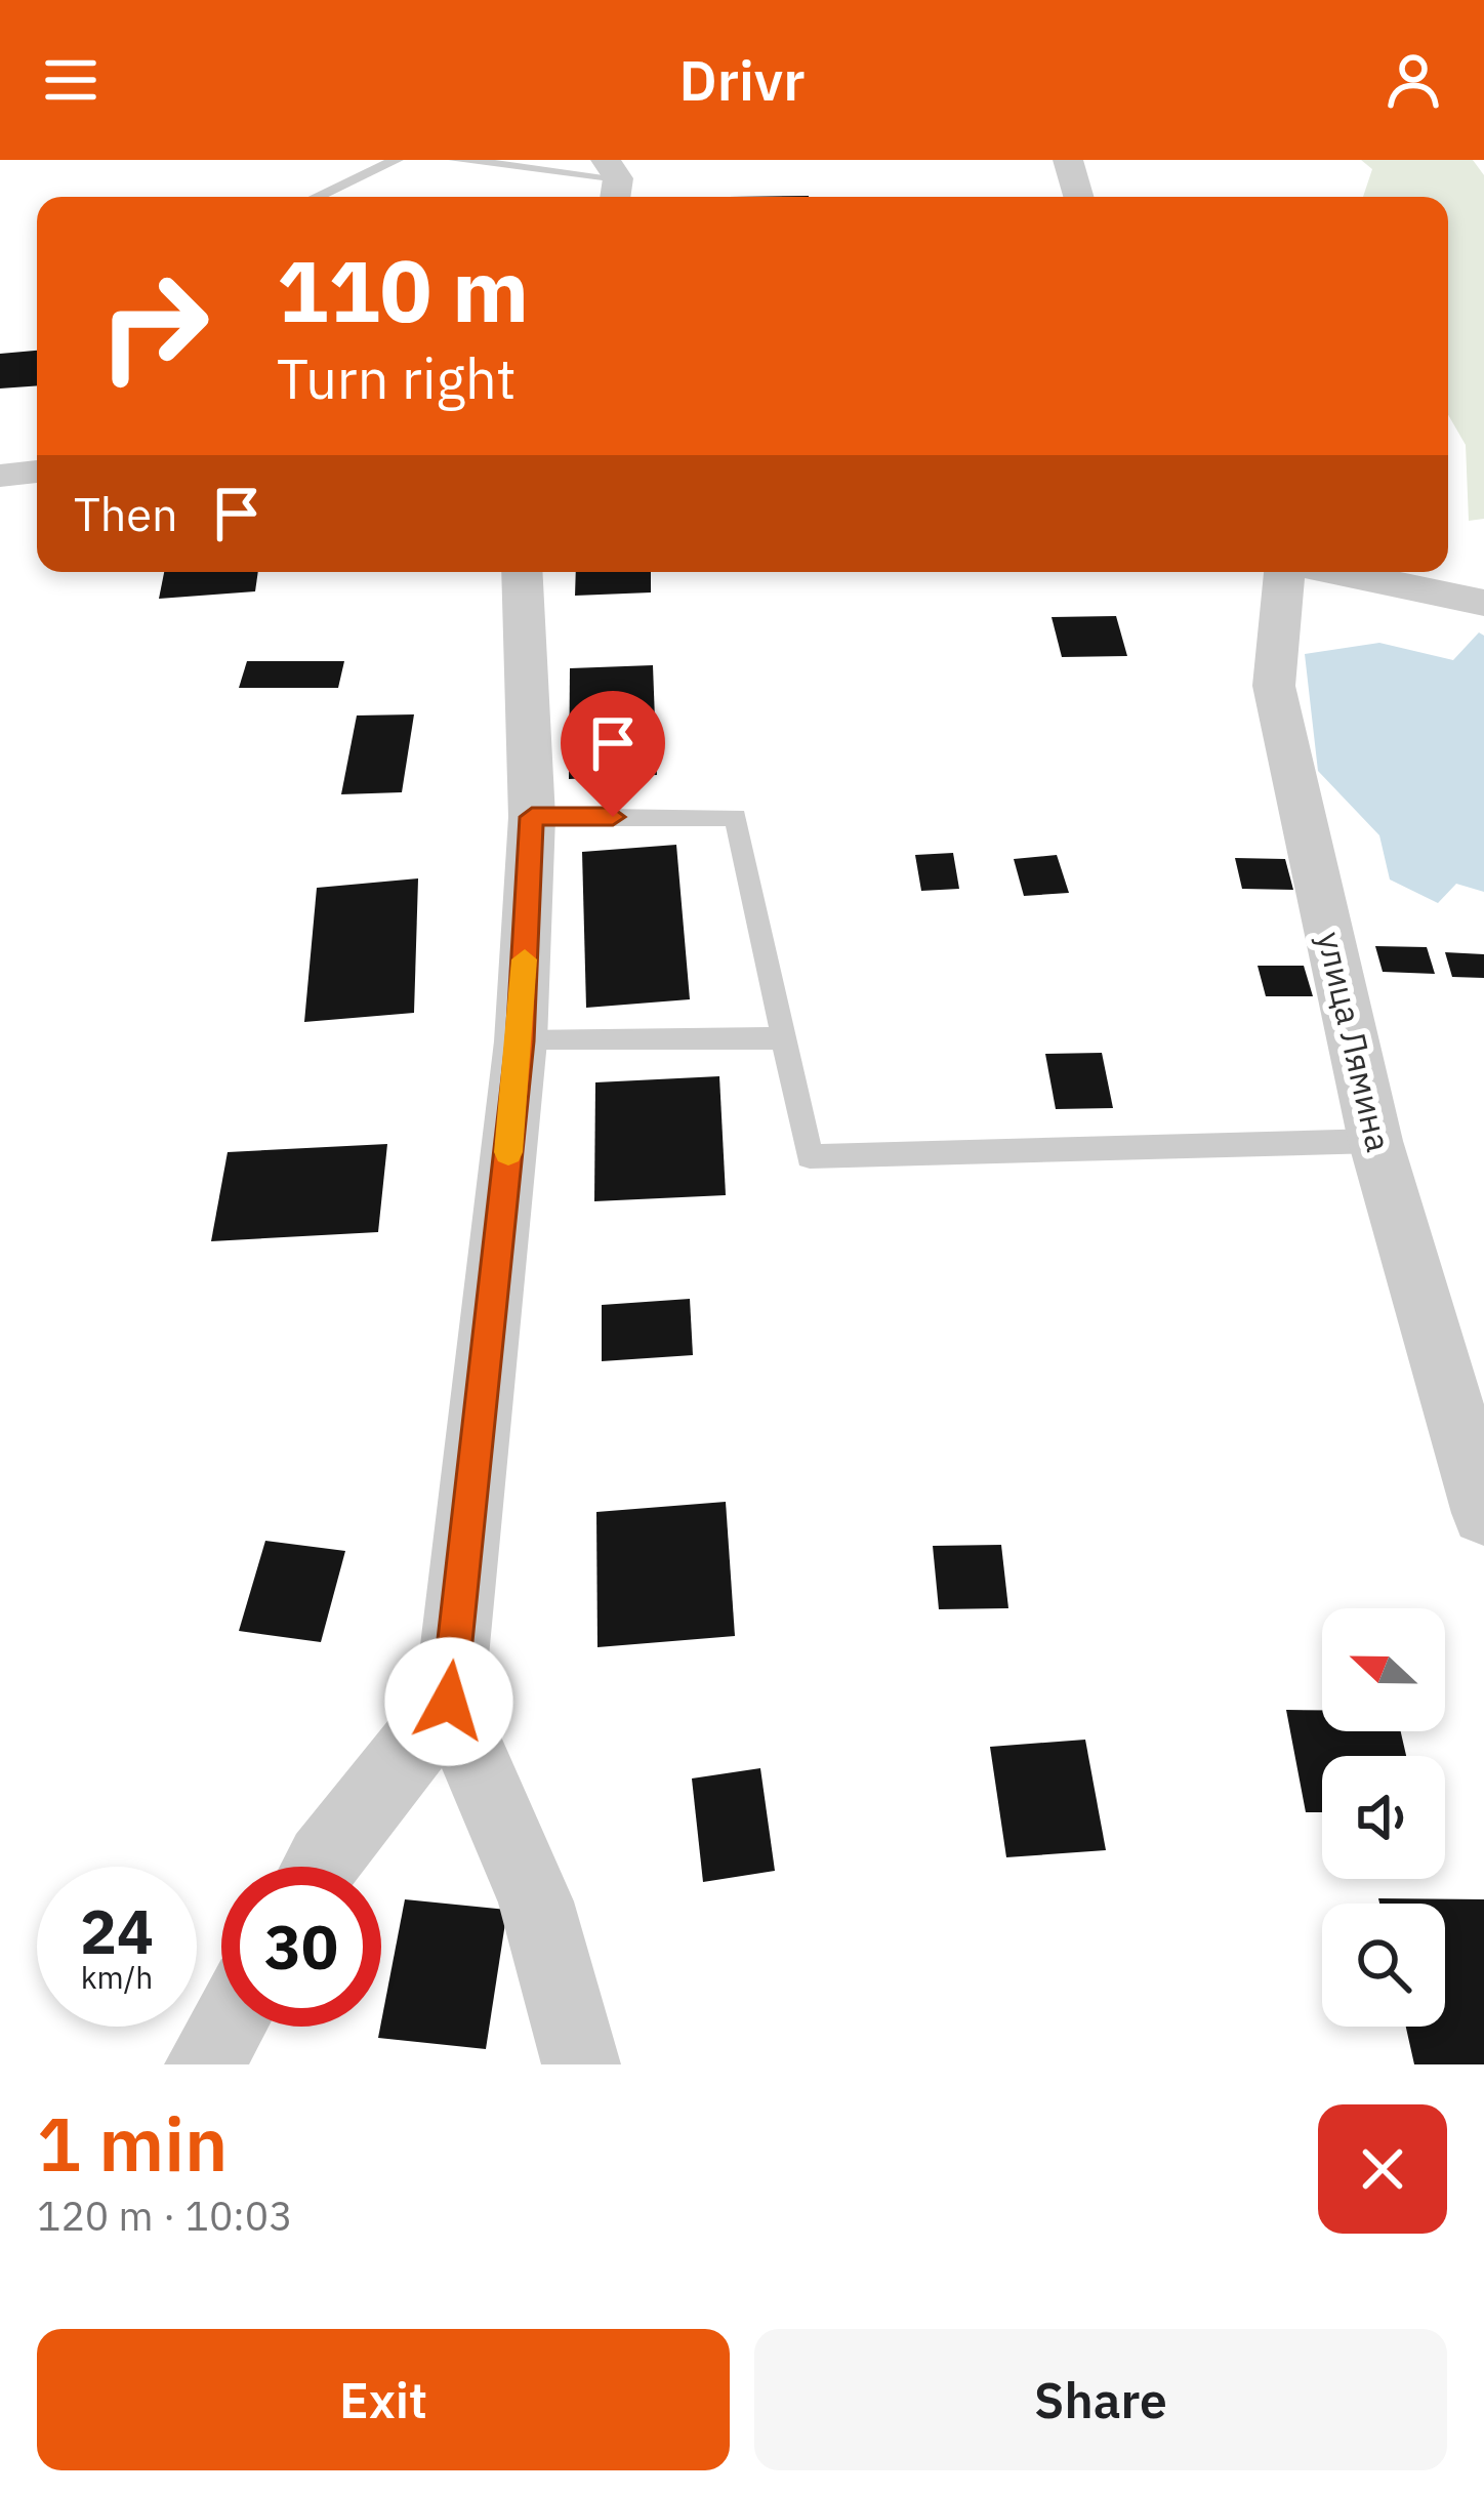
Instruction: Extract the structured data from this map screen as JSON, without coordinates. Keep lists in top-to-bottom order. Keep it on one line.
{"streets":{"street":["улица Лямина"]},"north":"left","page":{"header":"Drivr","turn":["110 m","Turn right"],"then":"Then","speed":"24 km/h","limit":"30","heading":["1 min","120 m · 10:03"],"buttons":["Exit","Share"]}}
